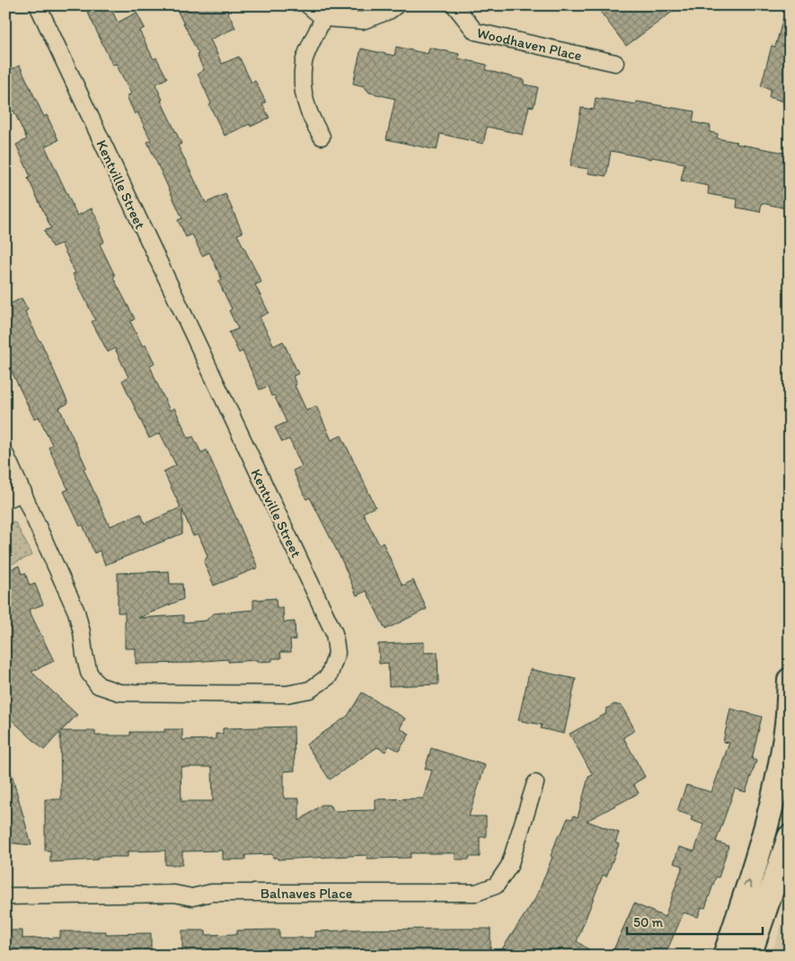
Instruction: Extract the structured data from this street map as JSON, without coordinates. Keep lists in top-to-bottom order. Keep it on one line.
{"streets":{"street":["Woodhaven Place","Kentville Street","Balnaves Place"]},"scale_bar":"50 m"}
